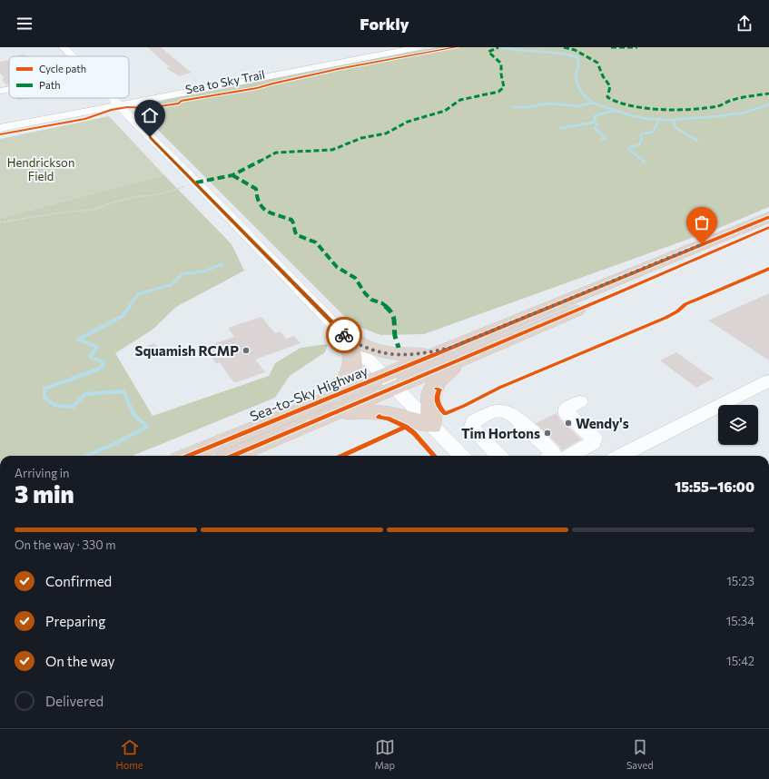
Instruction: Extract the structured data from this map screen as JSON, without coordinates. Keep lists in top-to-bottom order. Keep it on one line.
{"streets":{"highway":["Sea-to-Sky Highway"],"cycle path":["Sea to Sky Trail"]},"parks":["Hendrickson Field"],"places":["Squamish RCMP","Wendy's","Tim Hortons"],"legend":["Cycle path","Path"],"page":{"header":"Forkly","heading":["3 min","Arriving in","15:55–16:00"],"bar":"On the way · 330 m","list":[["Confirmed","15:23"],["Preparing","15:34"],["On the way","15:42"],"Delivered"],"tabs":["Home","Map","Saved"]}}
